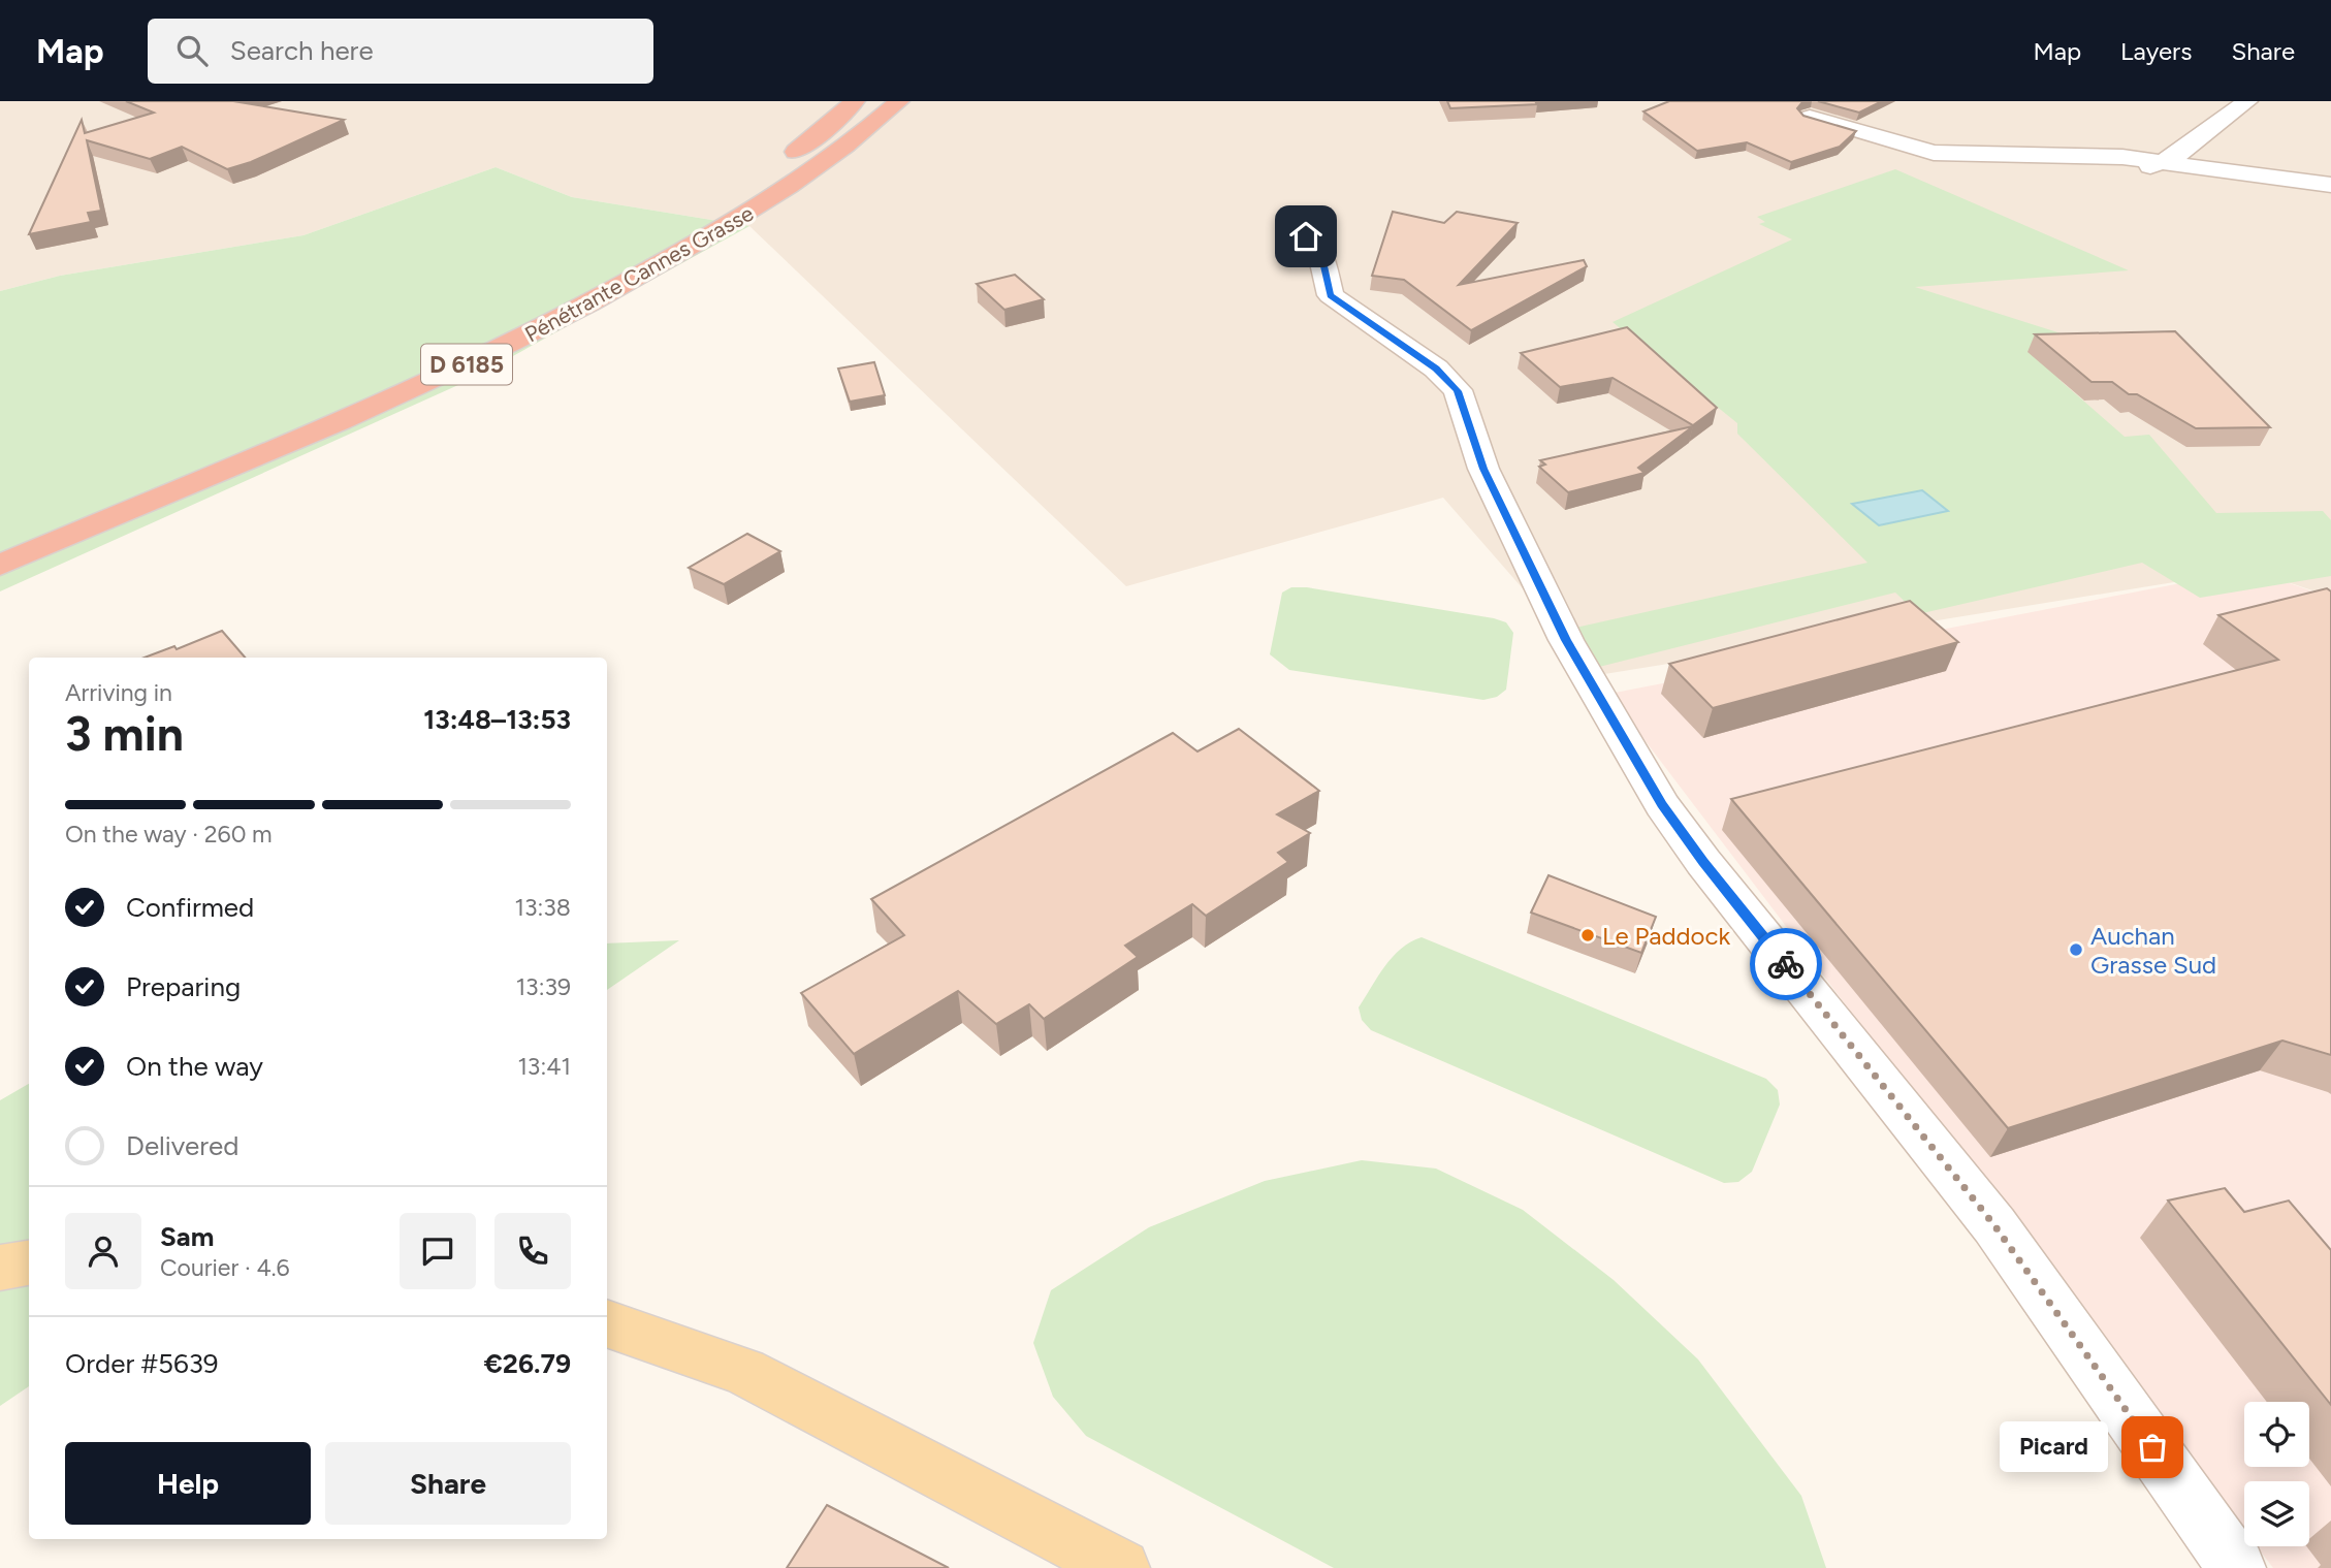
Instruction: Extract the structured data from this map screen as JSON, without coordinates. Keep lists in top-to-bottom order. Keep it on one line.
{"streets":{"highway":["Pénétrante Cannes Grasse","D 6185"]},"places":["Le Paddock","Auchan Grasse Sud","Picard"],"page":{"header":"Map","search":"Search here","nav":["Map","Layers","Share"],"heading":["3 min","Arriving in","13:48–13:53"],"panel":["Sam","Courier · 4.6","Order #5639","€26.79"],"bar":"On the way · 260 m","list":[["Confirmed","13:38"],["Preparing","13:39"],["On the way","13:41"],"Delivered"],"bubble":"Picard","buttons":["Help","Share"]}}
